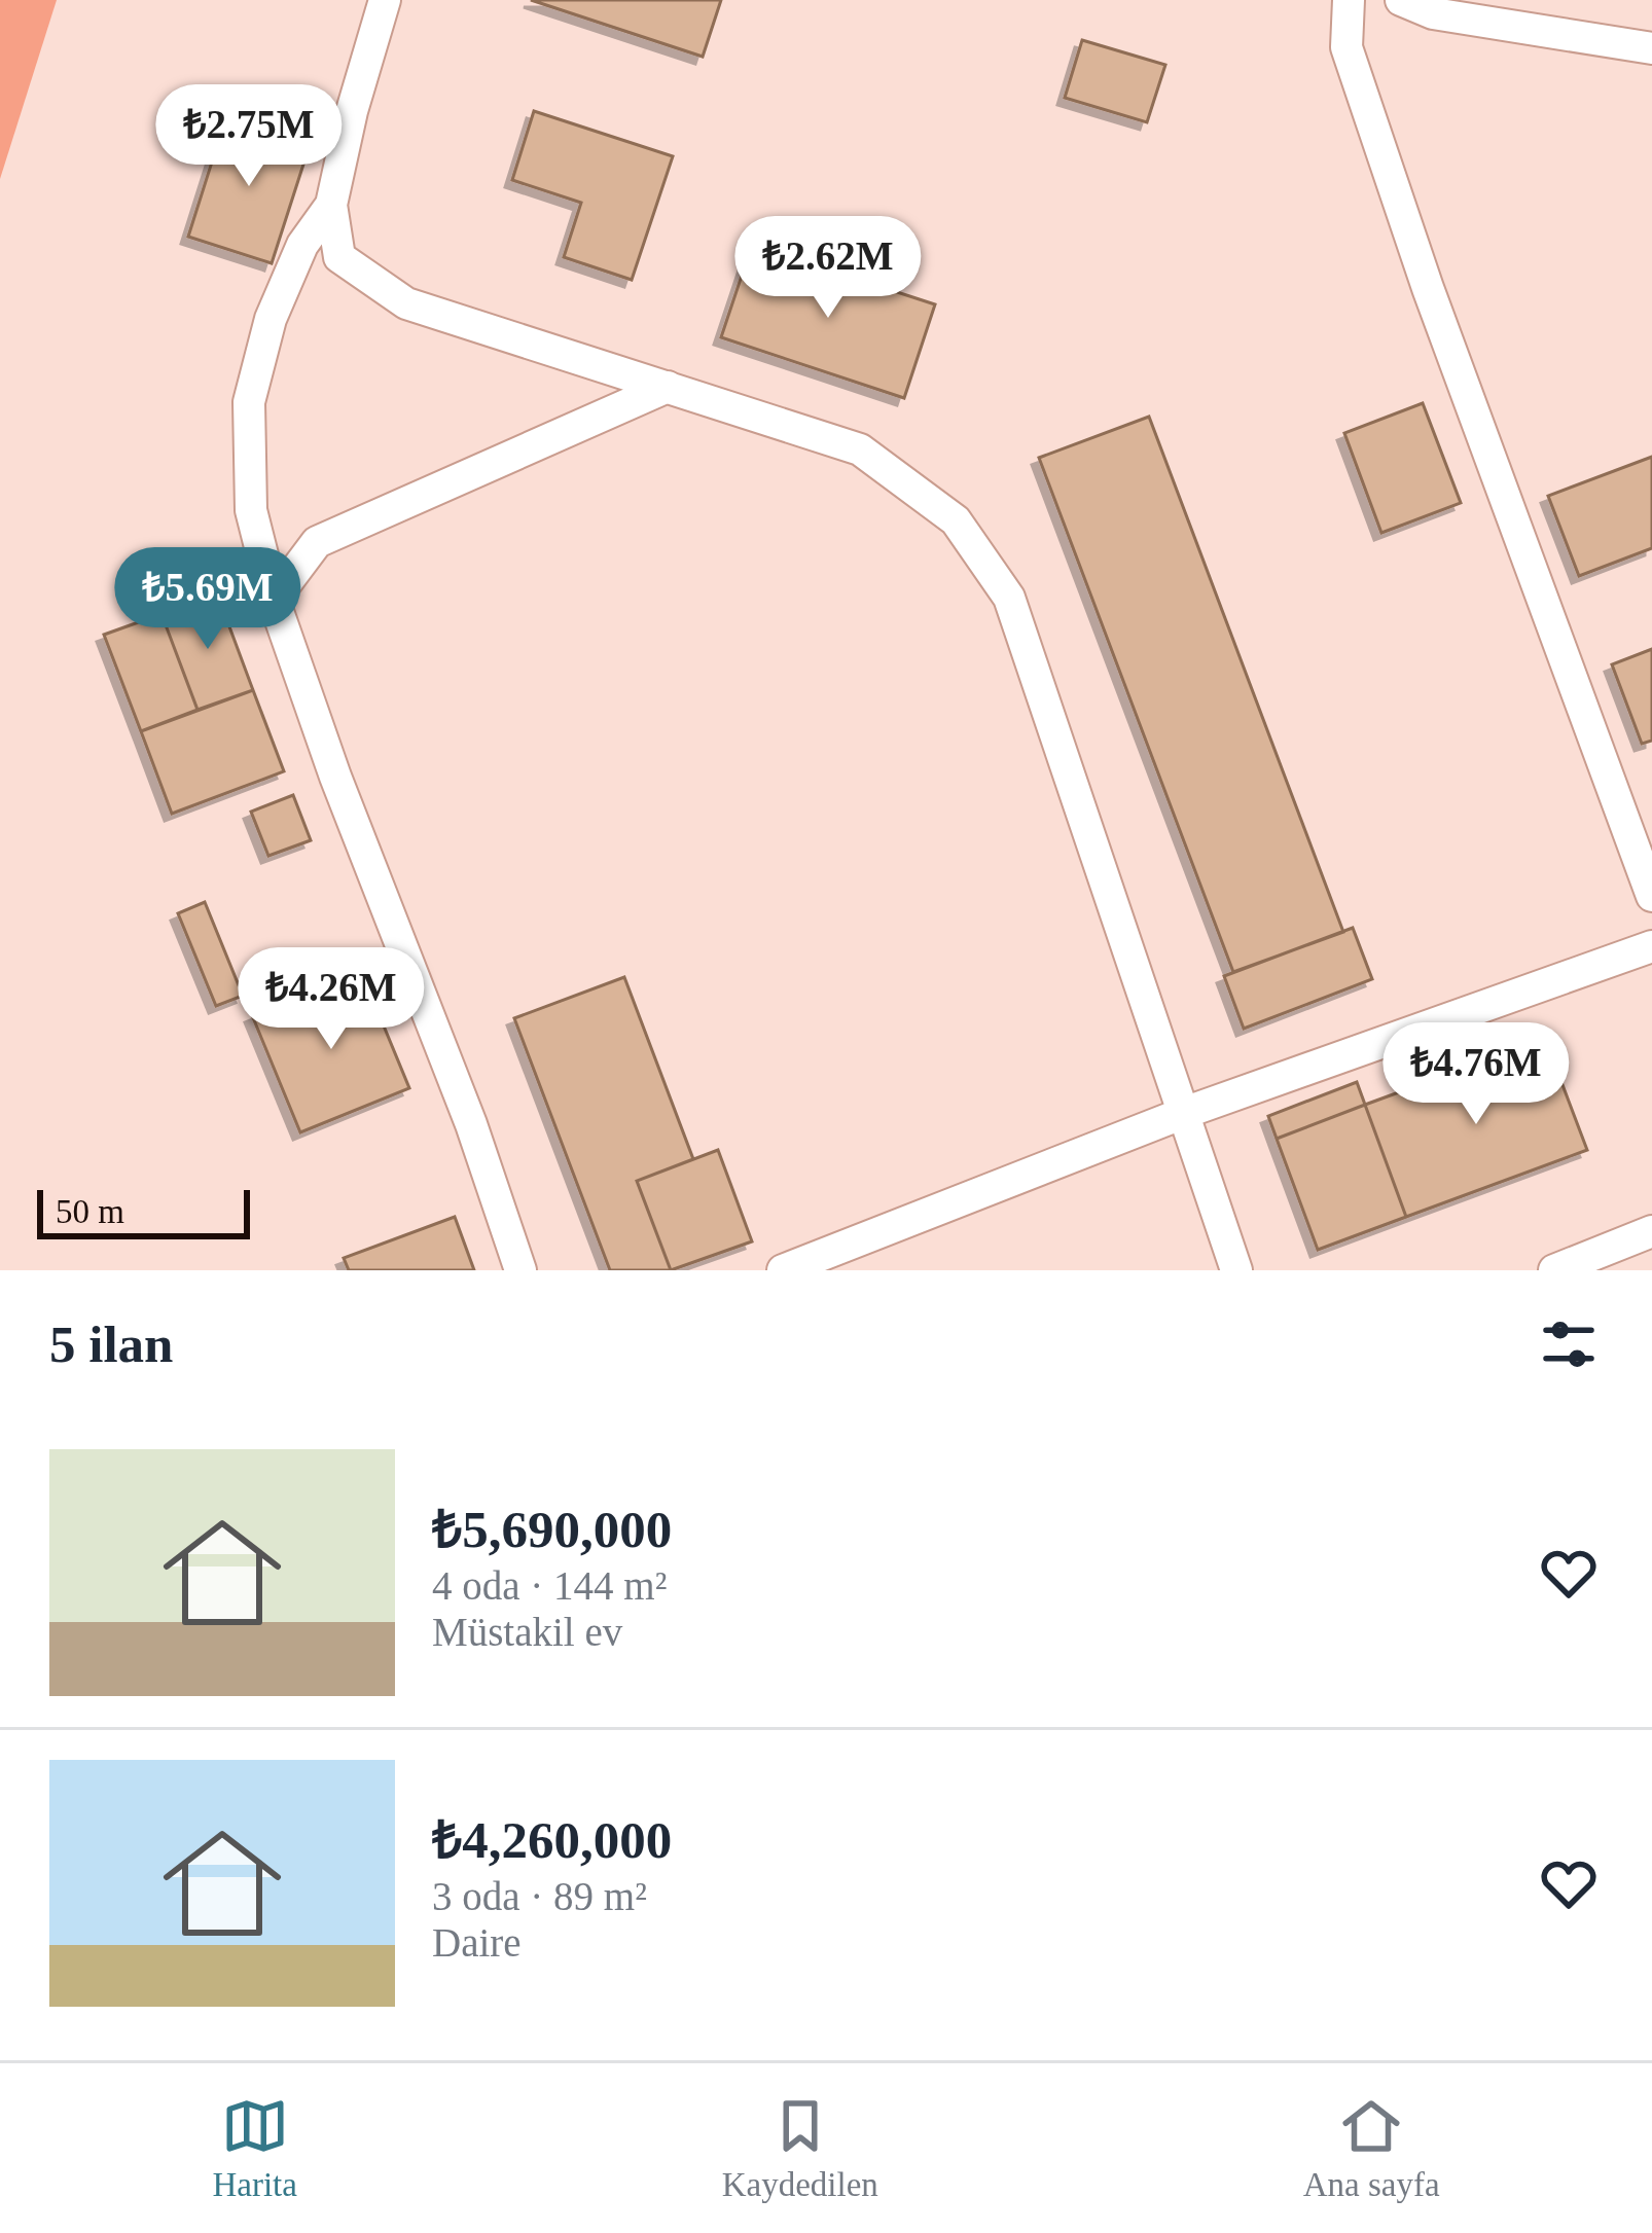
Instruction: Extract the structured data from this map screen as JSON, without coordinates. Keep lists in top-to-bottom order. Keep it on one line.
{"scale_bar":"50 m","page":{"price":["₺2.75M","₺2.62M","₺5.69M","₺4.26M","₺4.76M"],"scale":"50 m","heading":"5 ilan","list":[{"name":"₺5,690,000","note":"4 oda · 144 m² · Müstakil ev"},{"name":"₺4,260,000","note":"3 oda · 89 m² · Daire"}],"tabs":["Harita","Kaydedilen","Ana sayfa"]}}
